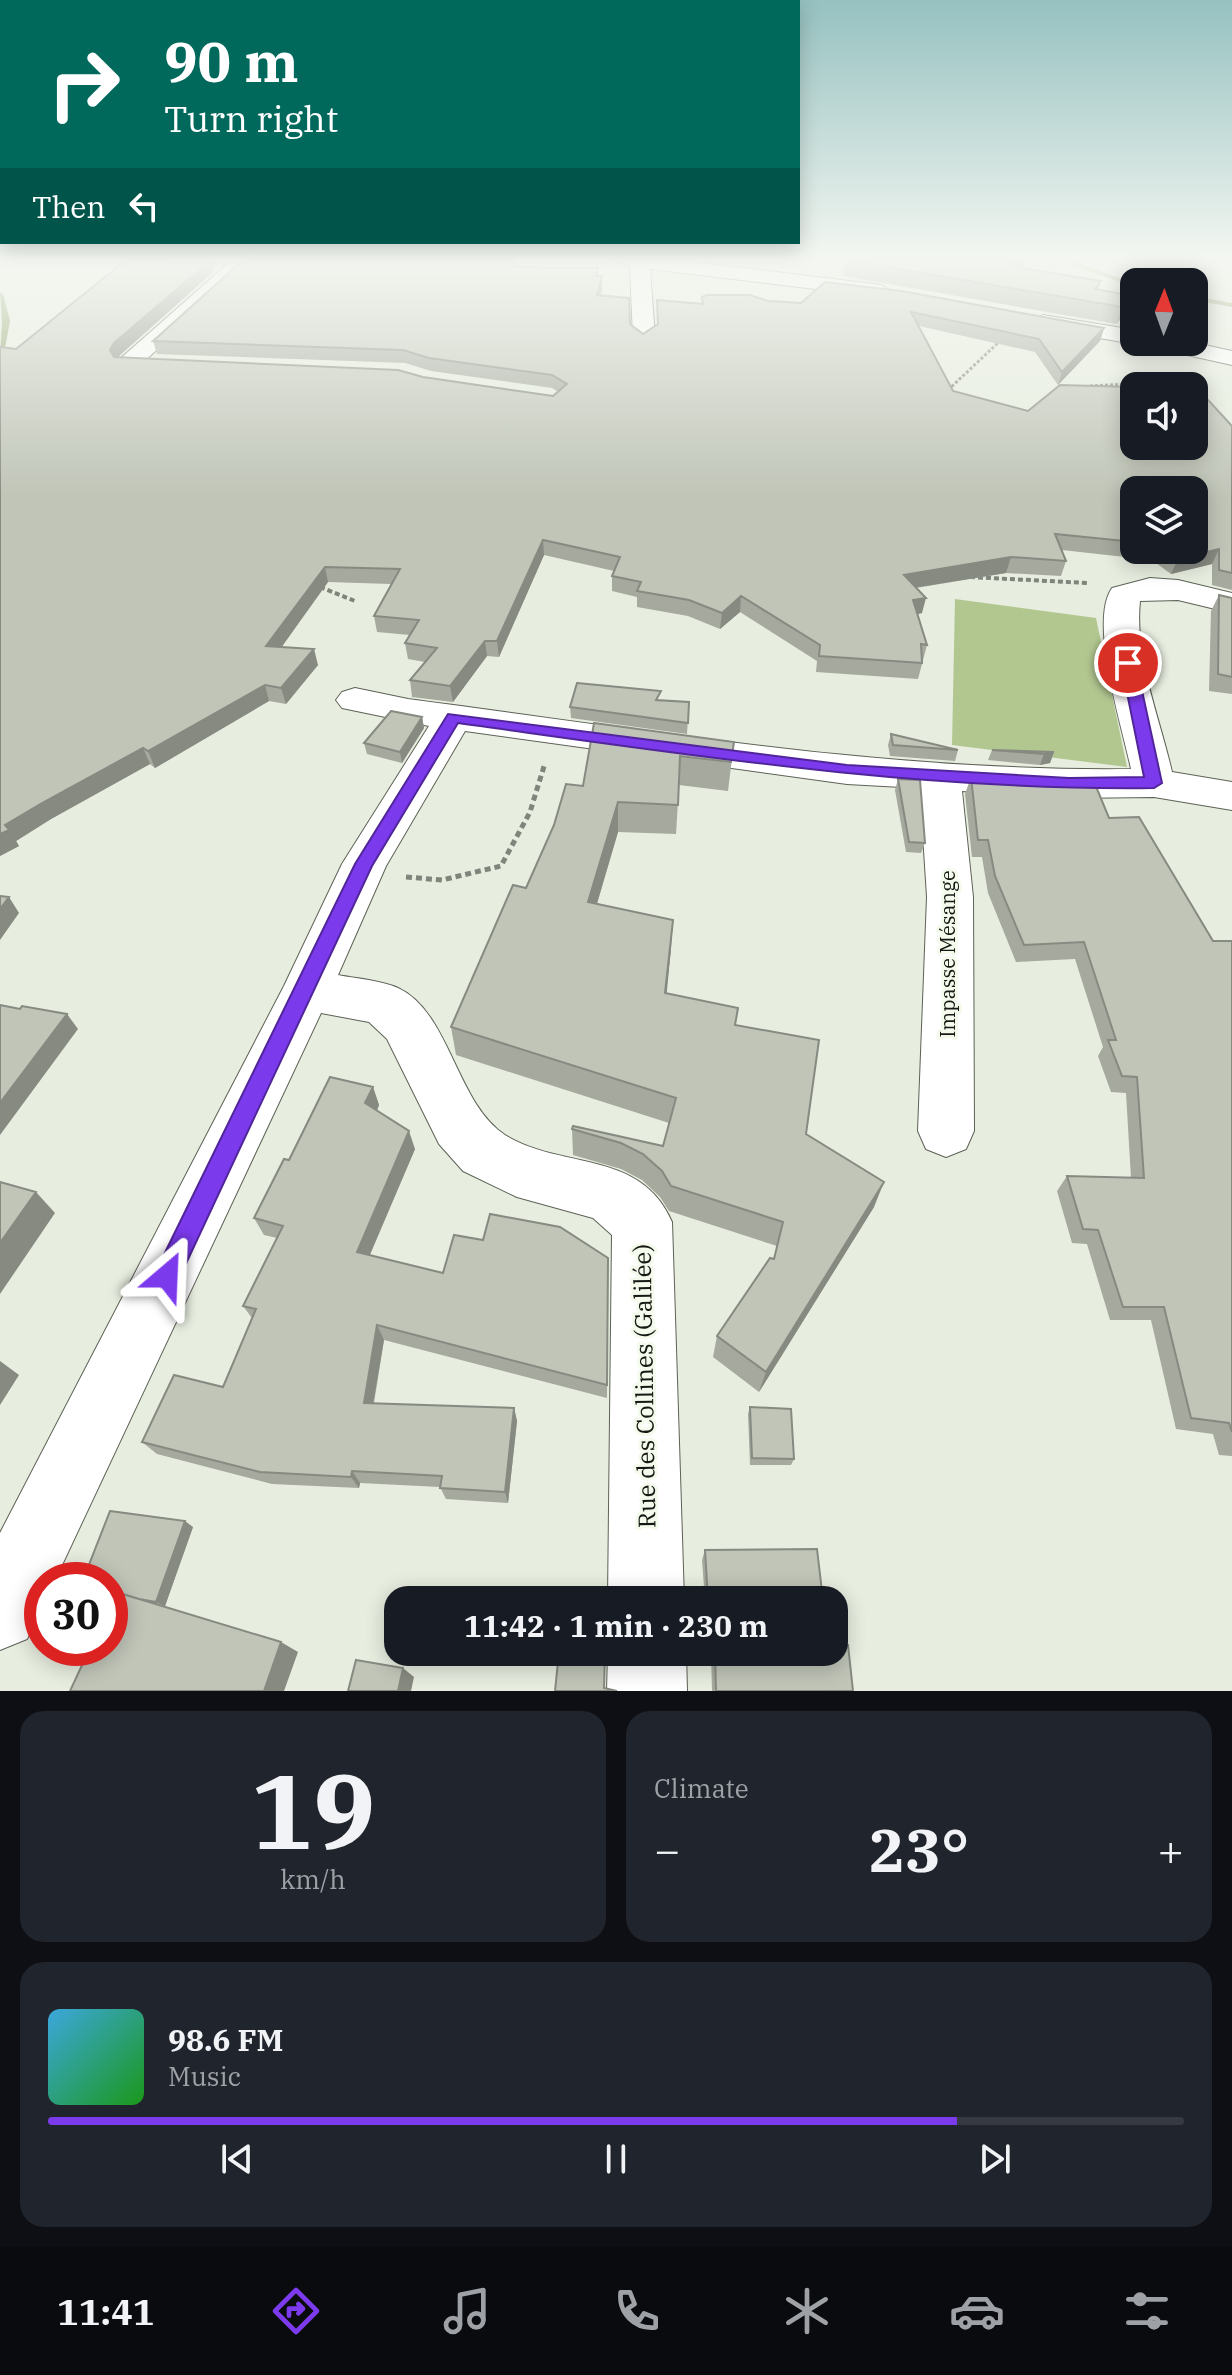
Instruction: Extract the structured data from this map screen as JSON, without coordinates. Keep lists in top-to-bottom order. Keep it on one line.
{"streets":{"street":["Impasse Mésange","Rue des Collines (Galilée)"]},"north":"top","page":{"turn":["90 m","Turn right"],"then":"Then","limit":"30","trip":"11:42 · 1 min · 230 m","tile":[["19","km/h"],"Climate"],"heat":["−","23°","+"],"song":["98.6 FM","Music"],"tabs":"11:41"}}
